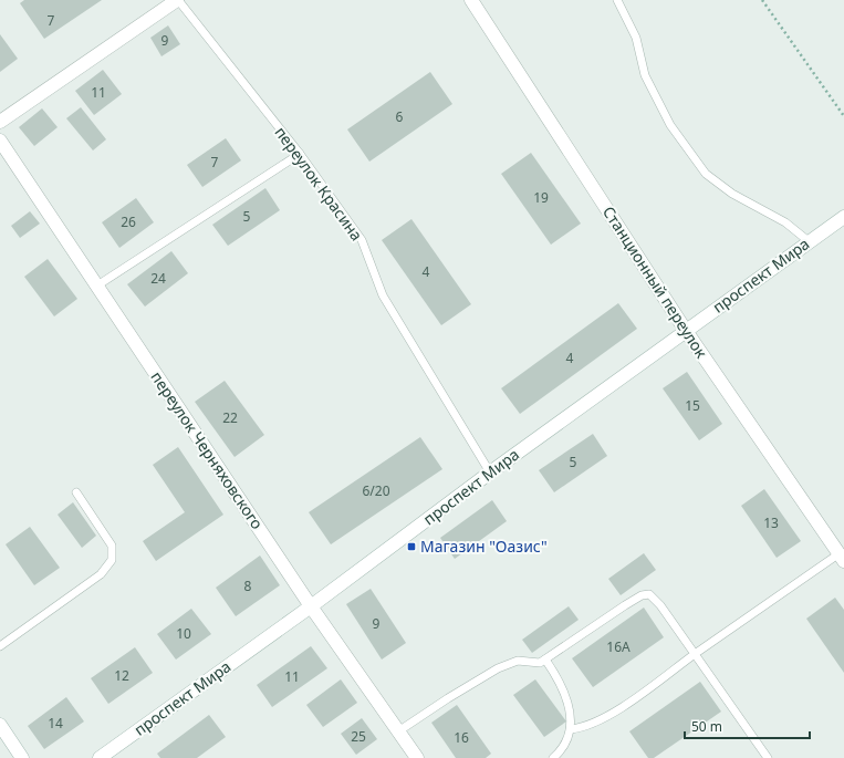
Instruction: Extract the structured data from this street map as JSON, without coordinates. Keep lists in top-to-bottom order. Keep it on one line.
{"streets":{"street":["проспект Мира","Станционный переулок","переулок Черняховского"],"lane":["переулок Красина"]},"crossings":[["переулок Красина","проспект Мира"],["проспект Мира","Станционный переулок"],["проспект Мира","переулок Черняховского"]],"places":{"transit":["Магазин \"Оазис\""]},"house_numbers":["7","9","11","6","7","19","5","26","4","24","4","15","22","5","6/20","13","8","9","10","16А","12","11","14","25","16"],"scale_bar":"50 m"}
